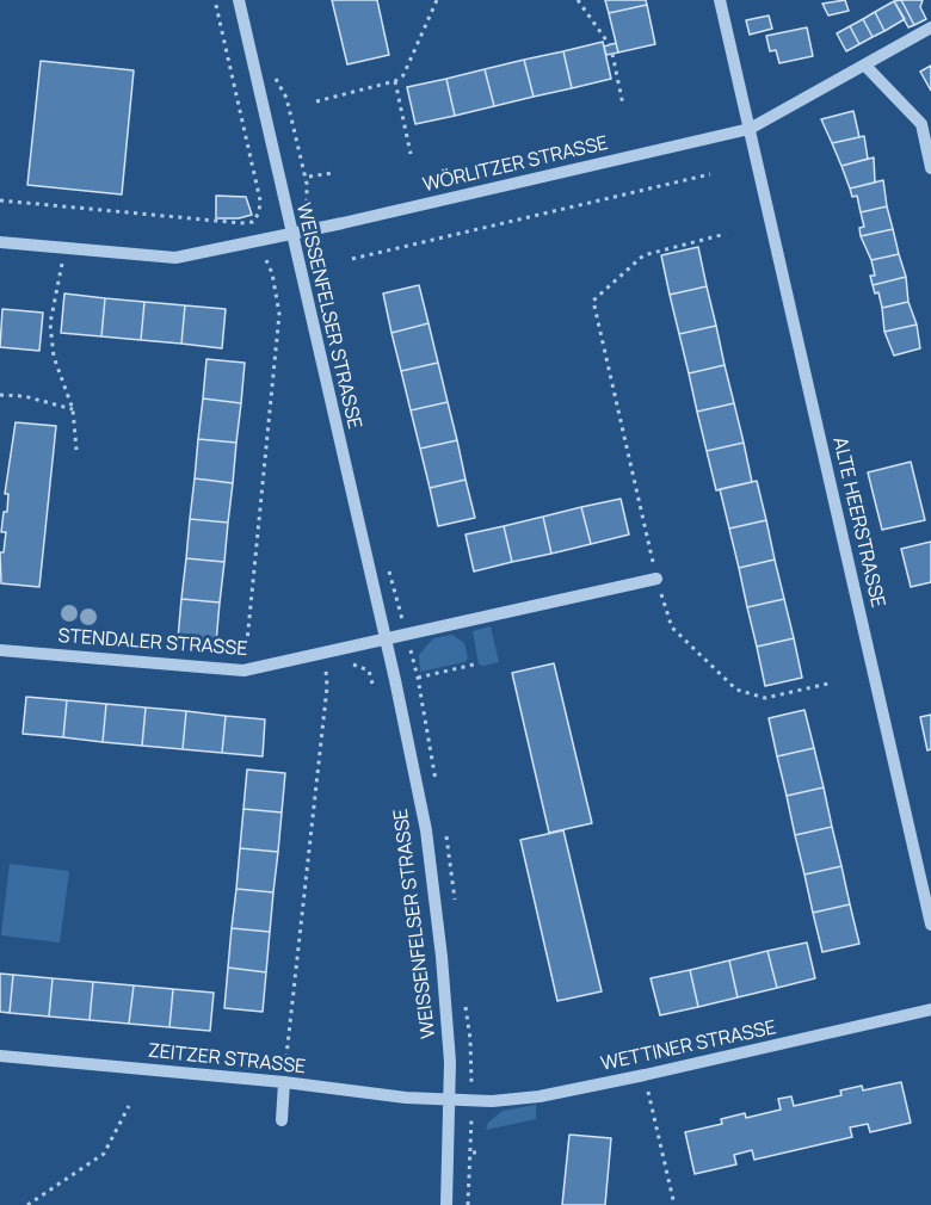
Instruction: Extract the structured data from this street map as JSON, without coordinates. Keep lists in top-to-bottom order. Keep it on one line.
{"streets":{"street":["WÖRLITZER STRASSE","WEISSENFELSER STRASSE","ALTE HEERSTRASSE","STENDALER STRASSE","WETTINER STRASSE","ZEITZER STRASSE"]},"crossings":[["WÖRLITZER STRASSE","WEISSENFELSER STRASSE"],["WÖRLITZER STRASSE","ALTE HEERSTRASSE"],["WEISSENFELSER STRASSE","STENDALER STRASSE"],["WEISSENFELSER STRASSE","WETTINER STRASSE"],["WEISSENFELSER STRASSE","ZEITZER STRASSE"],["WETTINER STRASSE","ZEITZER STRASSE"]]}
